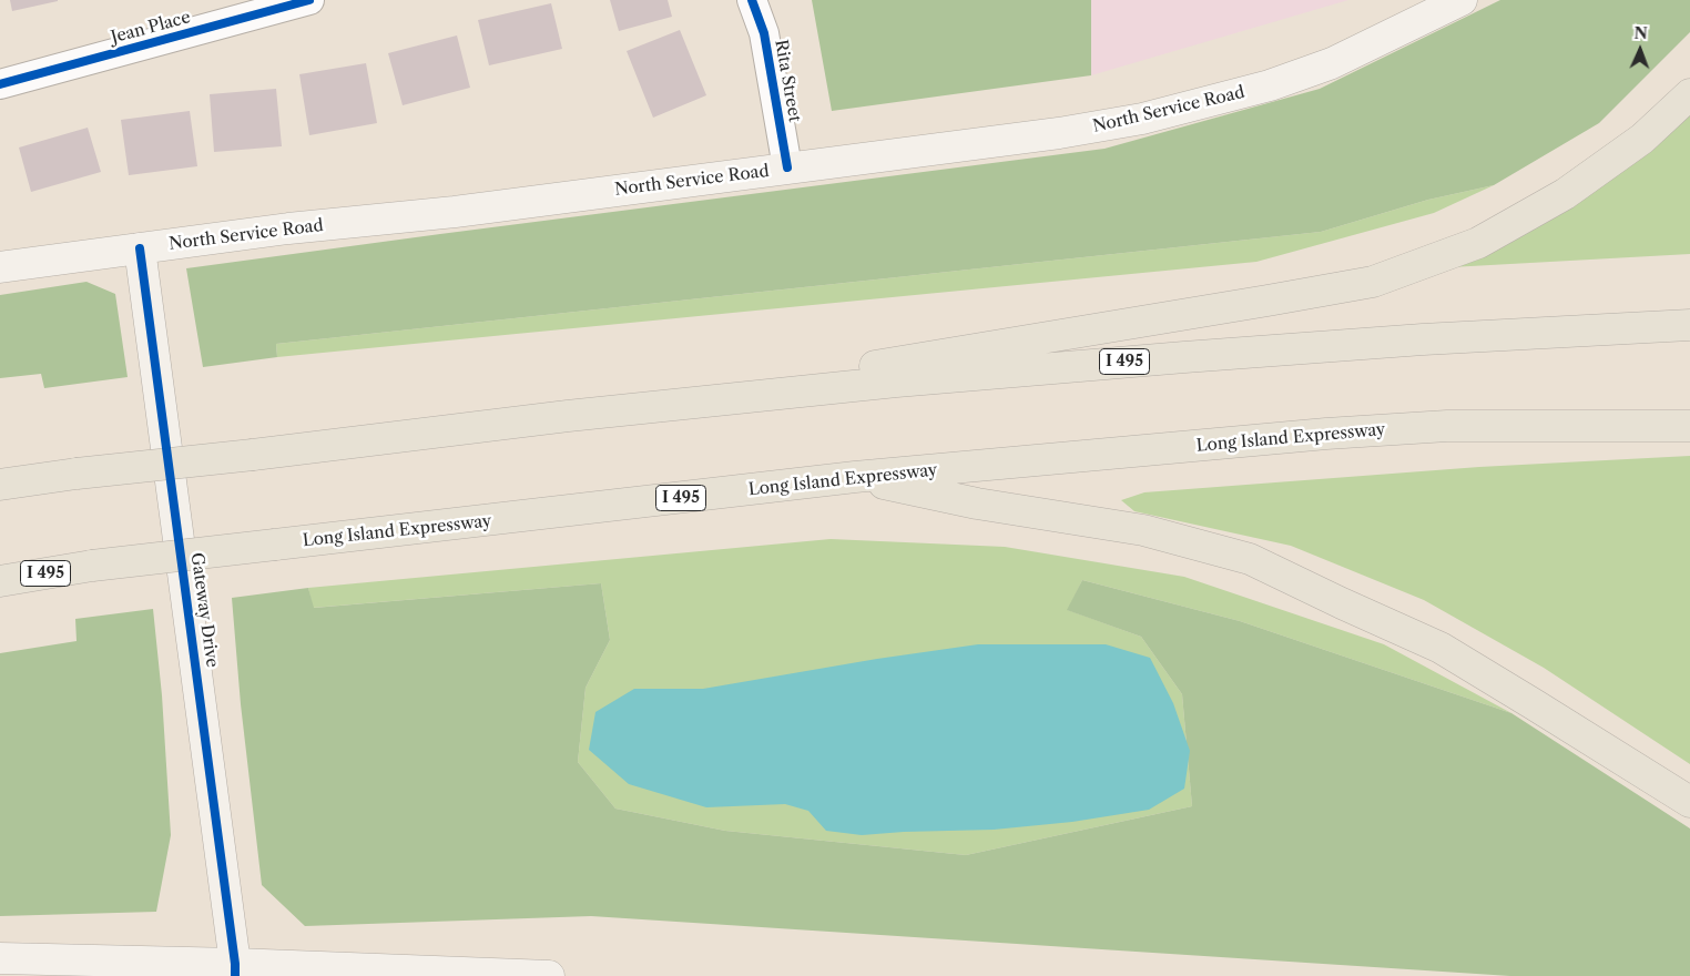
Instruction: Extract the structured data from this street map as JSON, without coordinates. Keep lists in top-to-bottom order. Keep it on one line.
{"streets":{"highway":["I 495","Long Island Expressway"],"main road":["North Service Road","Gateway Drive"],"street":["Jean Place","Rita Street"]},"crossings":[["Rita Street","North Service Road"],["North Service Road","Gateway Drive"]],"north":"top"}
